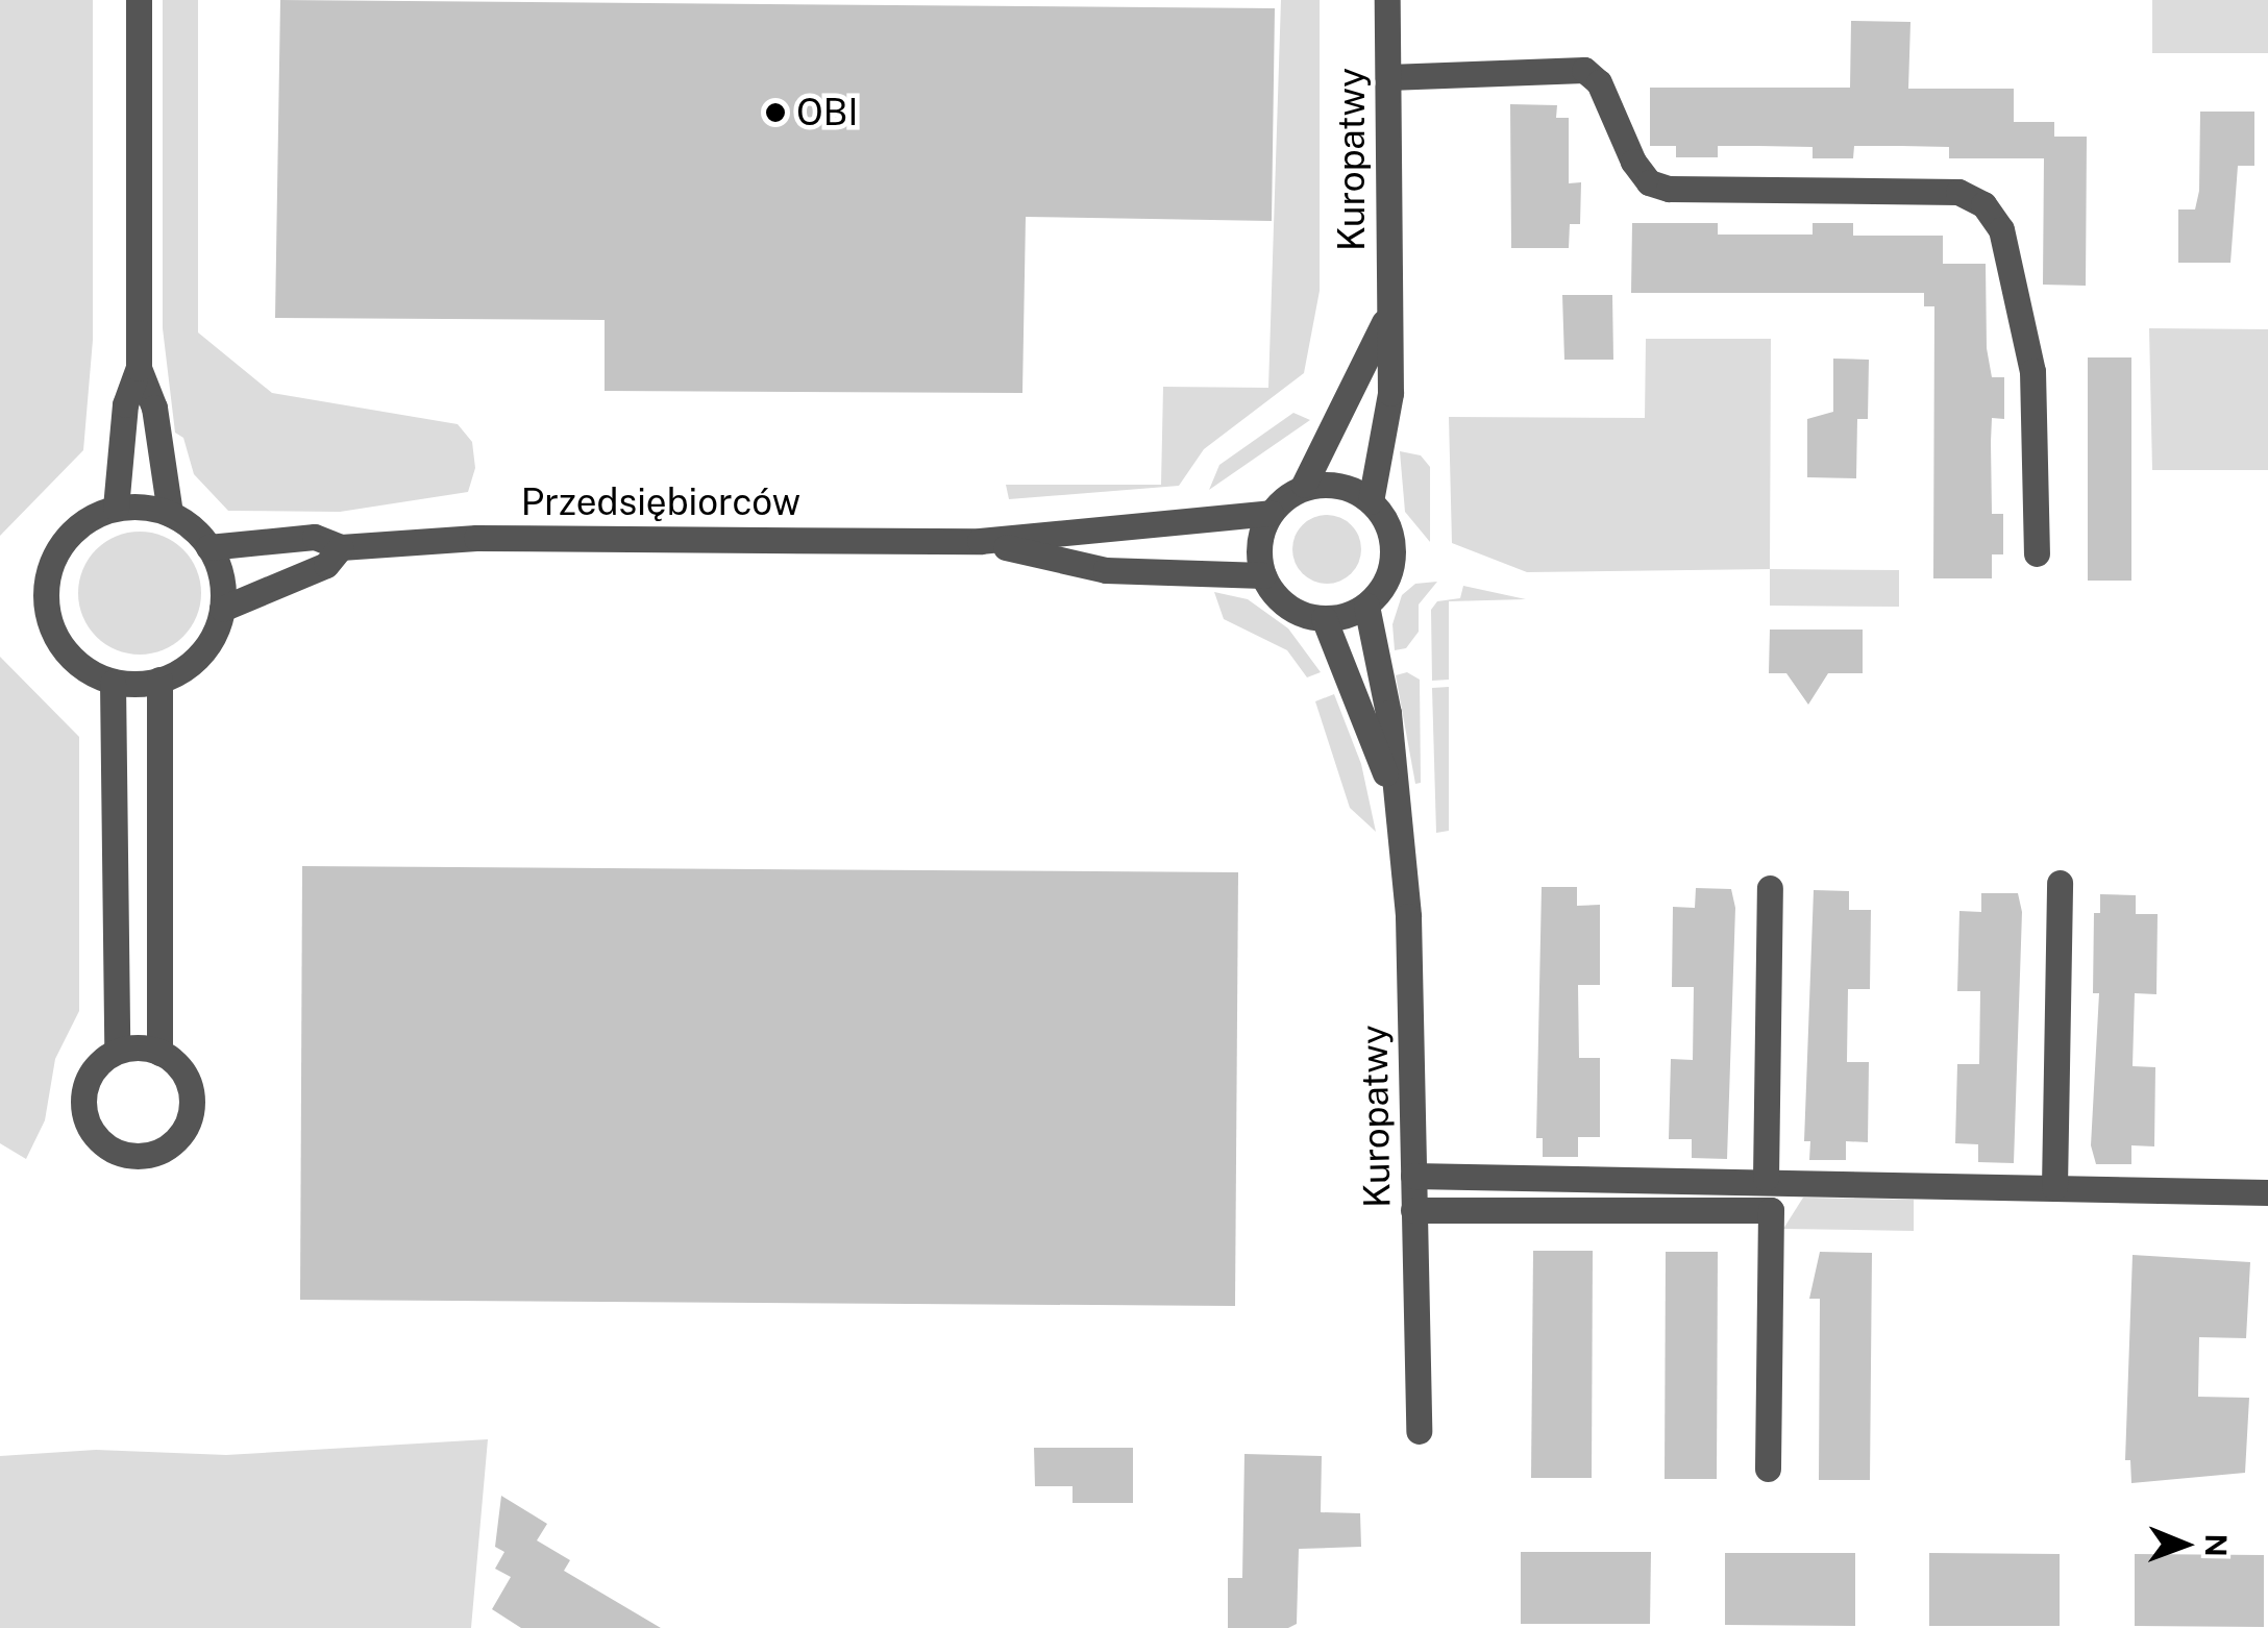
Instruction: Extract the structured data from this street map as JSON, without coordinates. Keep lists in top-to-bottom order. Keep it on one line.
{"streets":{"street":["Kuropatwy","Przedsiębiorców"]},"crossings":[["Kuropatwy","Przedsiębiorców"]],"places":["OBI"],"north":"right"}
